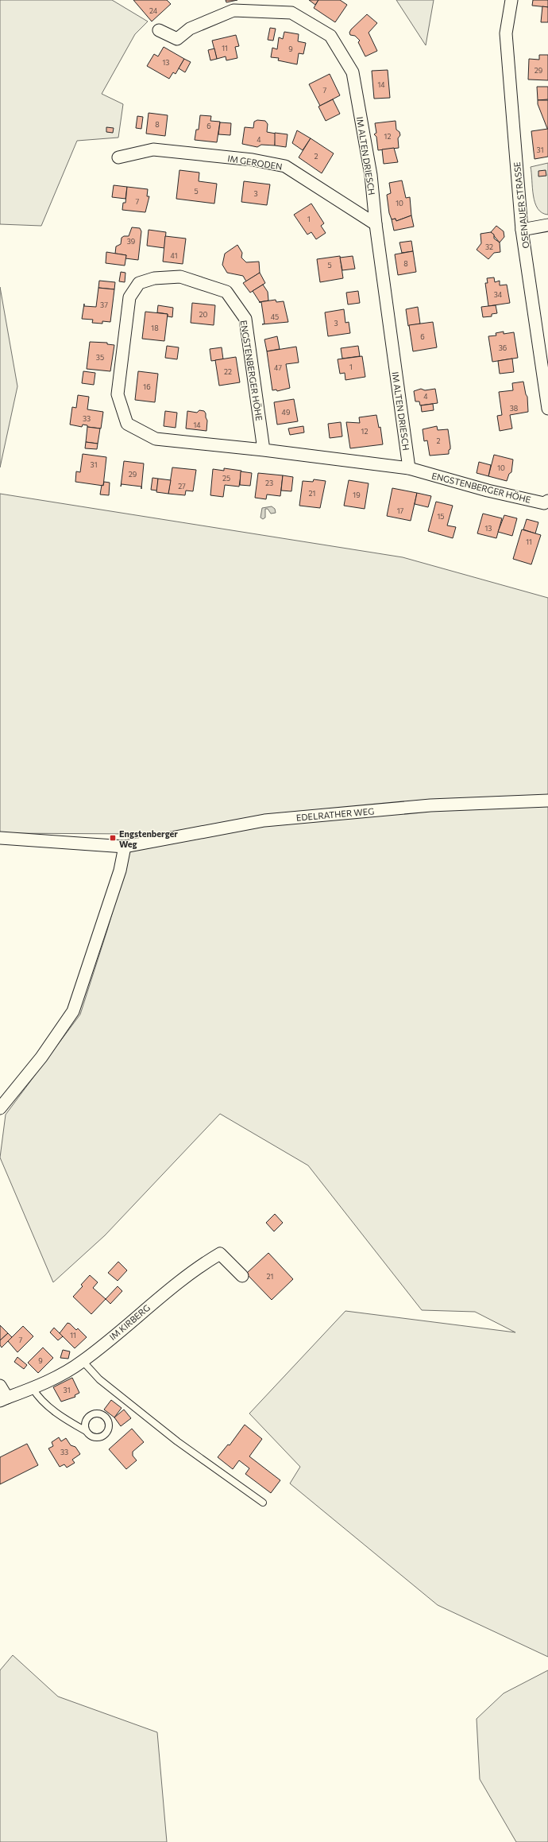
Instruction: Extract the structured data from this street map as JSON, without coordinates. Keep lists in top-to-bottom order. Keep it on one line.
{"streets":{"street":["IM ALTEN DRIESCH","IM GERODEN","OSENAUER STRASSE","ENGSTENBERGER HÖHE","EDELRATHER WEG","IM KIRBERG"]},"crossings":[["IM ALTEN DRIESCH","IM GERODEN"],["IM ALTEN DRIESCH","ENGSTENBERGER HÖHE"]],"places":{"transit":["Engstenberger Weg"]},"house_numbers":["24","11","9","13","29","14","7","8","6","12","4","31","2","5","3","7","10","1","39","32","41","8","5","34","37","20","45","3","18","6","36","35","1","47","22","16","4","38","49","33","14","12","2","31","10","29","25","23","27","21","19","17","15","13","11","21","11","7","9","31","33"]}
